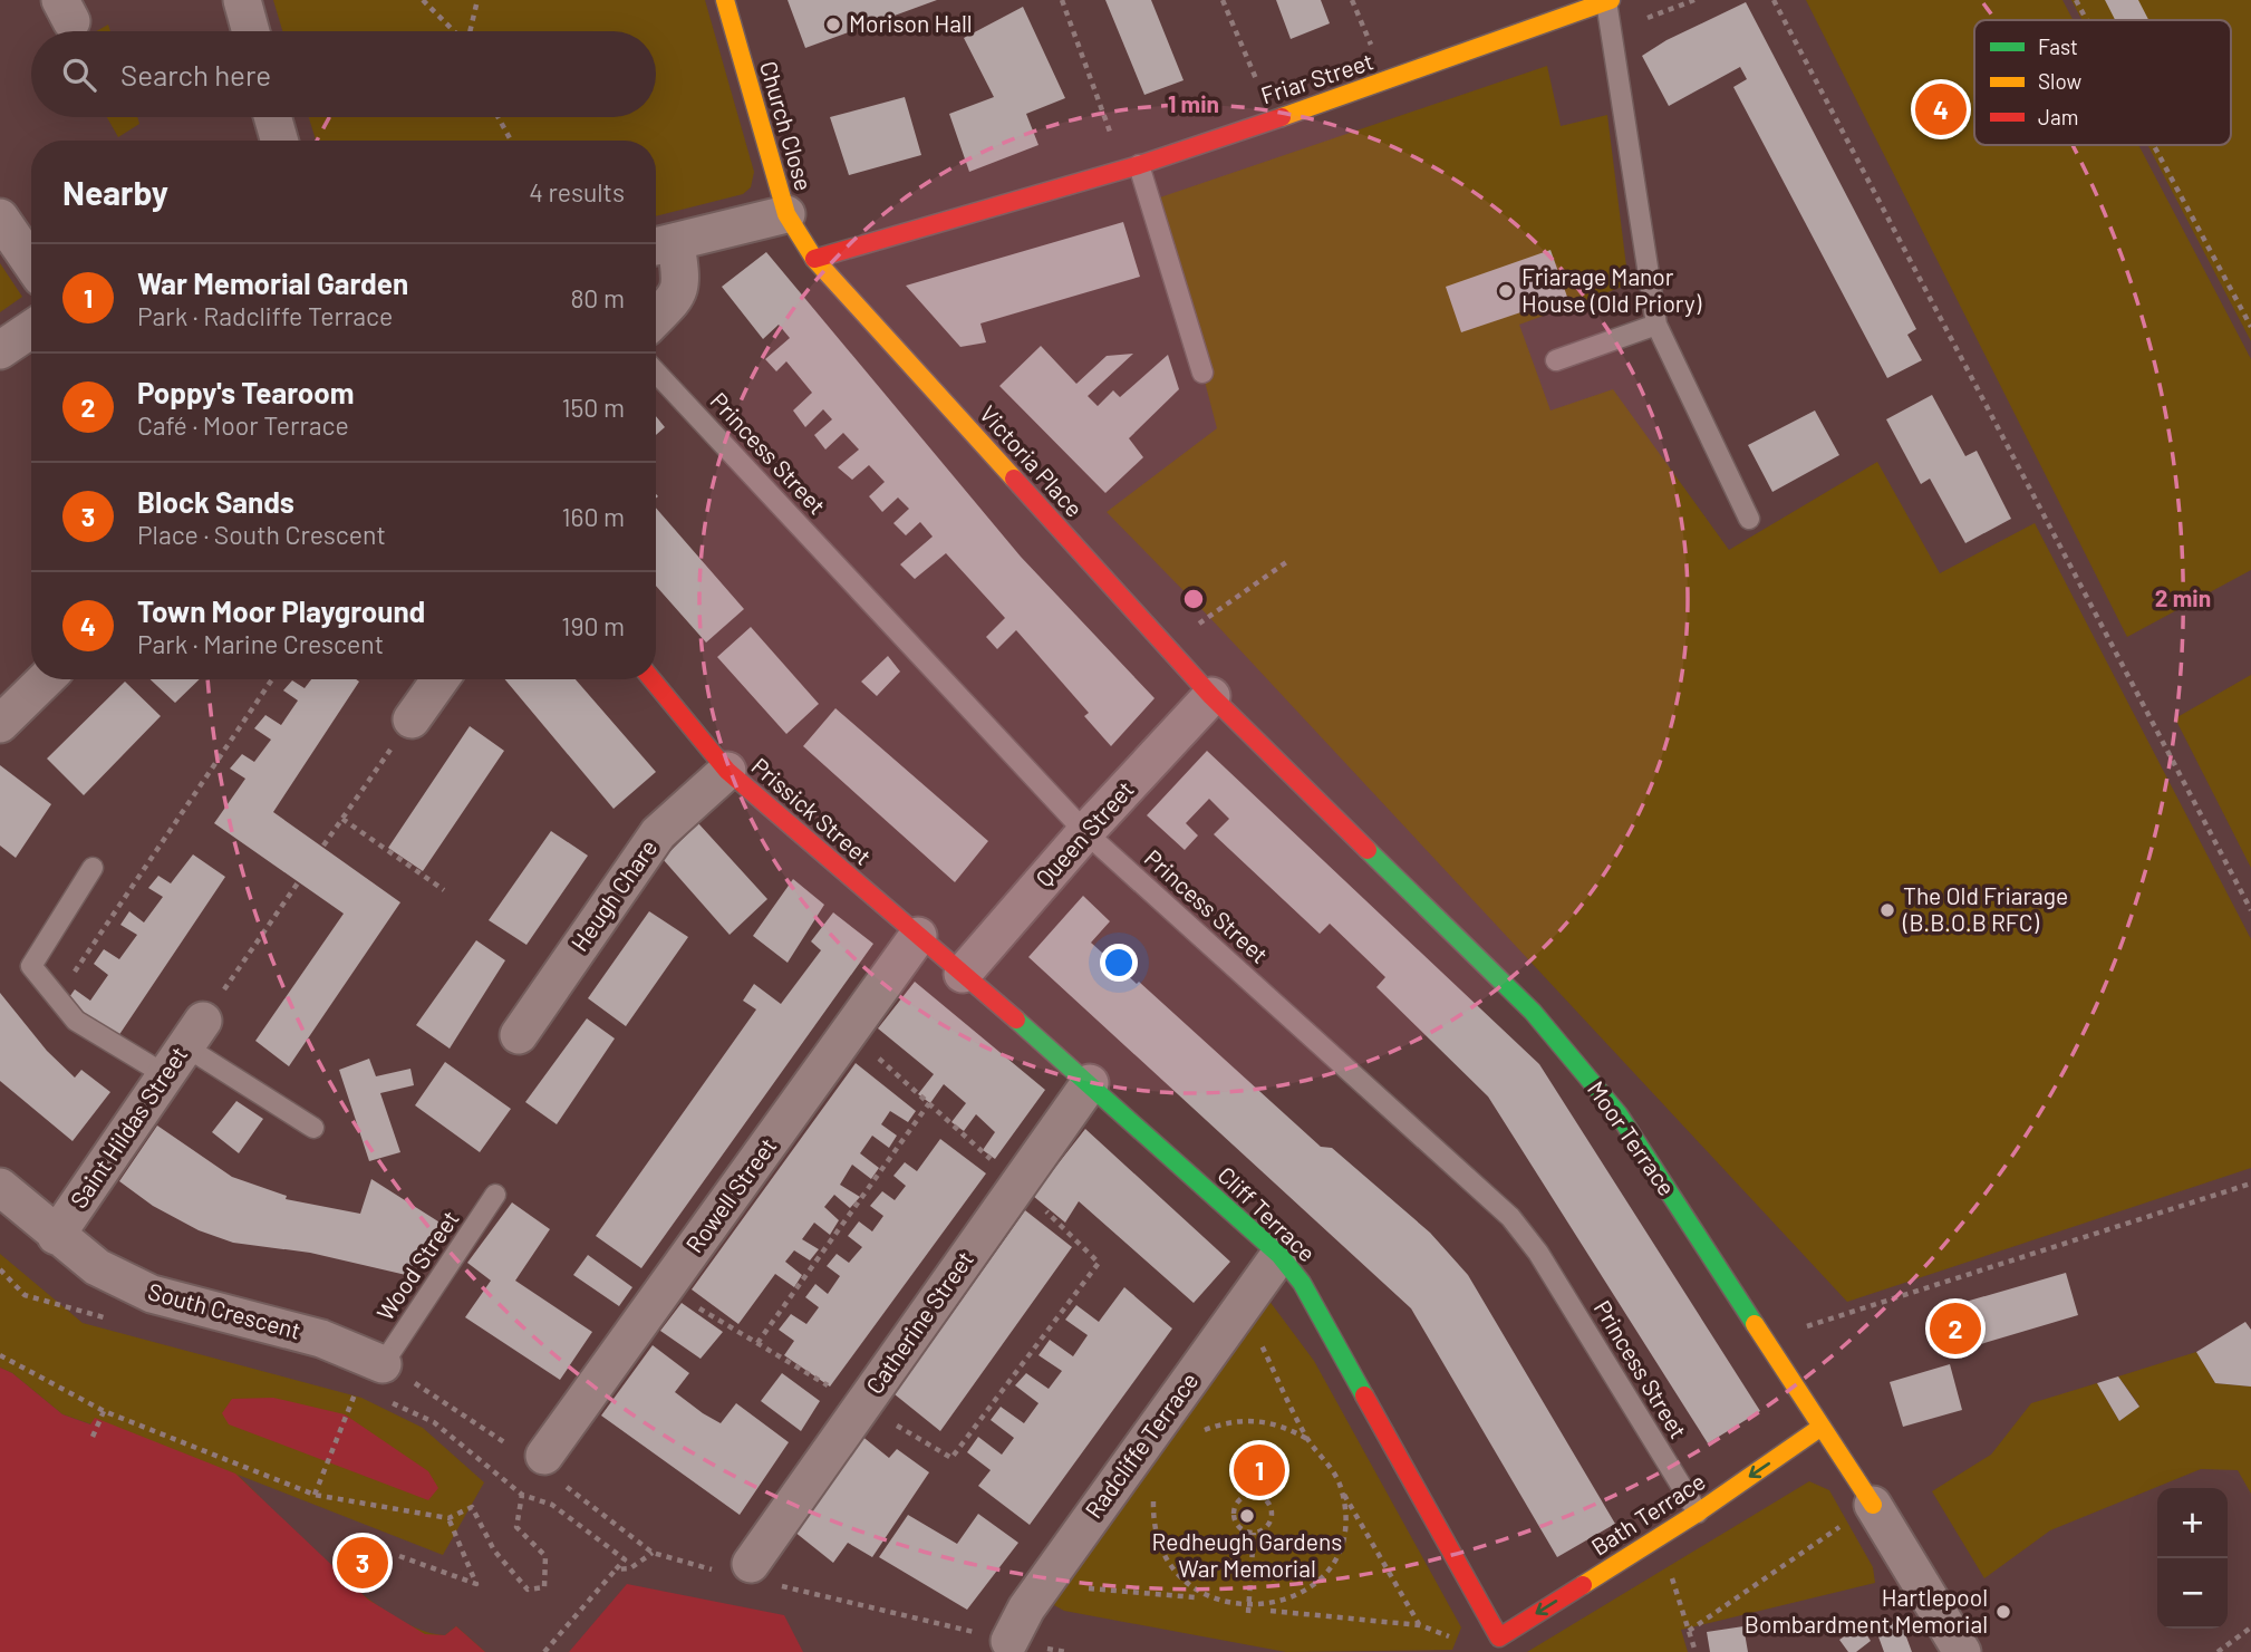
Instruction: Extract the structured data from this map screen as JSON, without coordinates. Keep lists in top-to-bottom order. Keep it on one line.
{"streets":{"street":["Friar Street","Church Close","Victoria Place","Prissick Street","Queen Street","Heugh Chare","Saint Hildas Street","Moor Terrace","Rowell Street","Cliff Terrace","South Crescent","Catherine Street","Radcliffe Terrace","Bath Terrace"],"lane":["Princess Street","Wood Street"]},"crossings":[["Friar Street","Church Close"],["Friar Street","Victoria Place"],["Church Close","Victoria Place"],["Princess Street","Queen Street"],["Princess Street","Bath Terrace"],["Victoria Place","Queen Street"],["Victoria Place","Moor Terrace"],["Prissick Street","Queen Street"],["Prissick Street","Heugh Chare"],["Prissick Street","Rowell Street"],["Prissick Street","Cliff Terrace"],["Queen Street","Moor Terrace"],["Queen Street","Cliff Terrace"],["Saint Hildas Street","South Crescent"],["Moor Terrace","Bath Terrace"],["Cliff Terrace","Catherine Street"],["Cliff Terrace","Radcliffe Terrace"],["Cliff Terrace","Bath Terrace"],["Wood Street","South Crescent"]],"one_way":["Bath Terrace"],"places":["Morison Hall","Friarage Manor House (Old Priory)","The Old Friarage (B.B.O.B RFC)","Redheugh Gardens War Memorial","Hartlepool Bombardment Memorial"],"legend":["Fast","Slow","Jam"],"page":{"search":"Search here","pins":["4","2","1","3"],"heading":["Nearby","4 results"],"list":[{"mark":"1","name":"War Memorial Garden","note":"Park · Radcliffe Terrace","value":"80 m"},{"mark":"2","name":"Poppy's Tearoom","note":"Café · Moor Terrace","value":"150 m"},{"mark":"3","name":"Block Sands","note":"Place · South Crescent","value":"160 m"},{"mark":"4","name":"Town Moor Playground","note":"Park · Marine Crescent","value":"190 m"}],"map_buttons":["+","−"]},"rings":["1 min","2 min"]}
